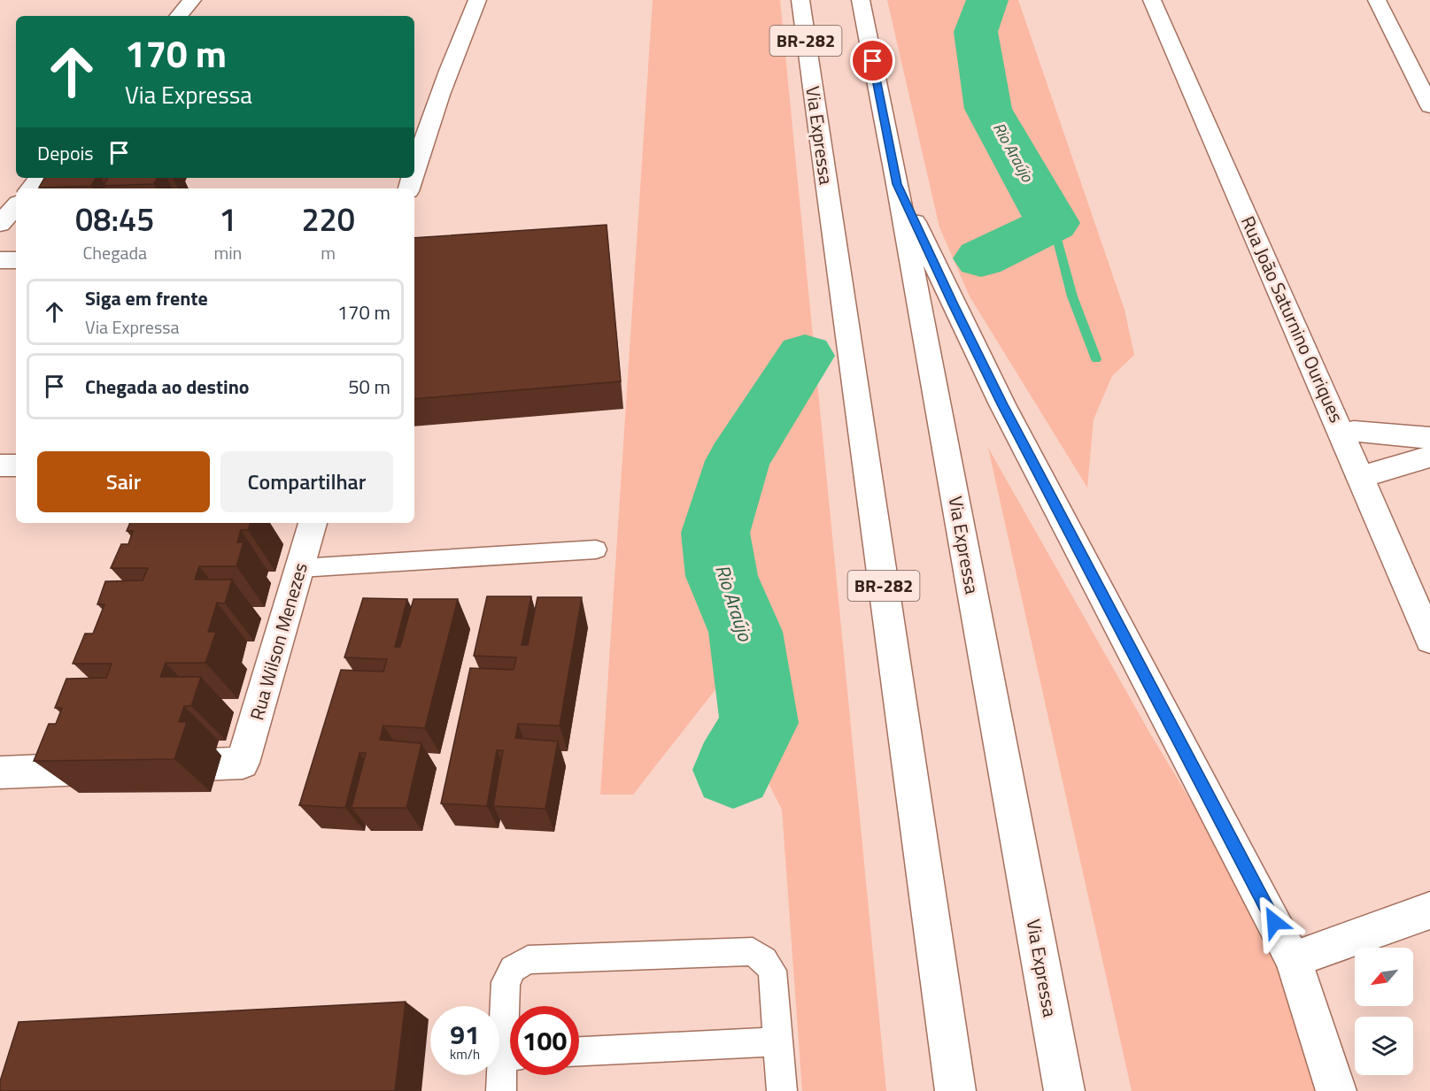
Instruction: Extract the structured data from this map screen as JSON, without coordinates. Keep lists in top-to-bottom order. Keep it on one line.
{"streets":{"main road":["BR-282","Via Expressa","Rua João Saturnino Ouriques","Rua Wilson Menezes"]},"water":["Rio Araújo"],"north":"bottom left","page":{"turn":["170 m","Via Expressa"],"then":"Depois","eta":["08:45","Chegada","1","min","220","m"],"list":[{"name":"Siga em frente","note":"Via Expressa","value":"170 m"},{"name":"Chegada ao destino","value":"50 m"}],"buttons":["Sair","Compartilhar"],"speed":"91 km/h","limit":"100"}}
